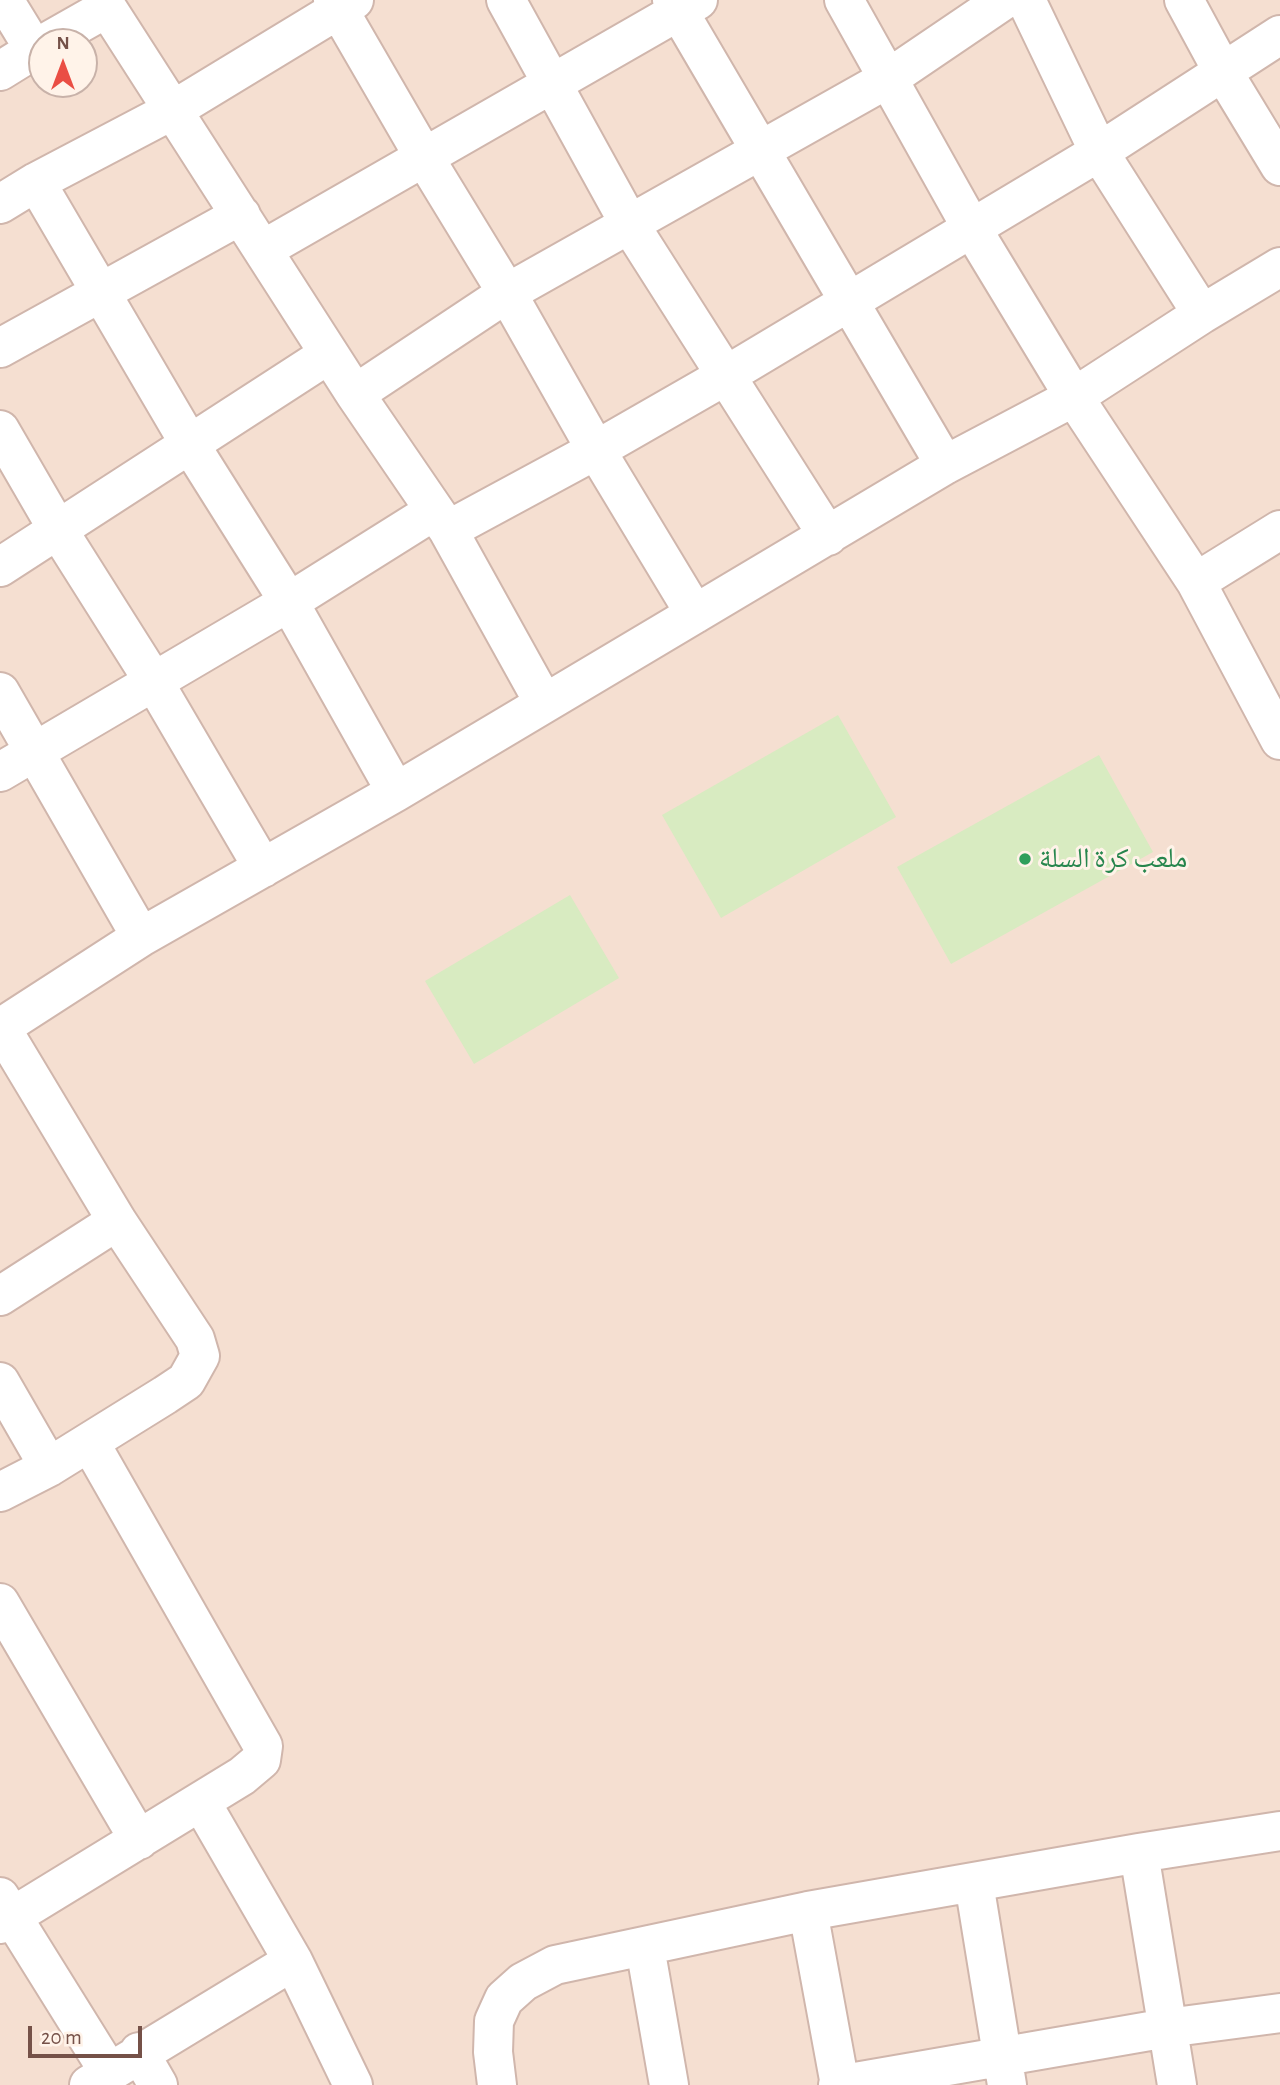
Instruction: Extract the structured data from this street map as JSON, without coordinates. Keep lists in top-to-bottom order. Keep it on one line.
{"places":["ملعب كرة السلة"],"scale_bar":"20 m","north":"top"}
